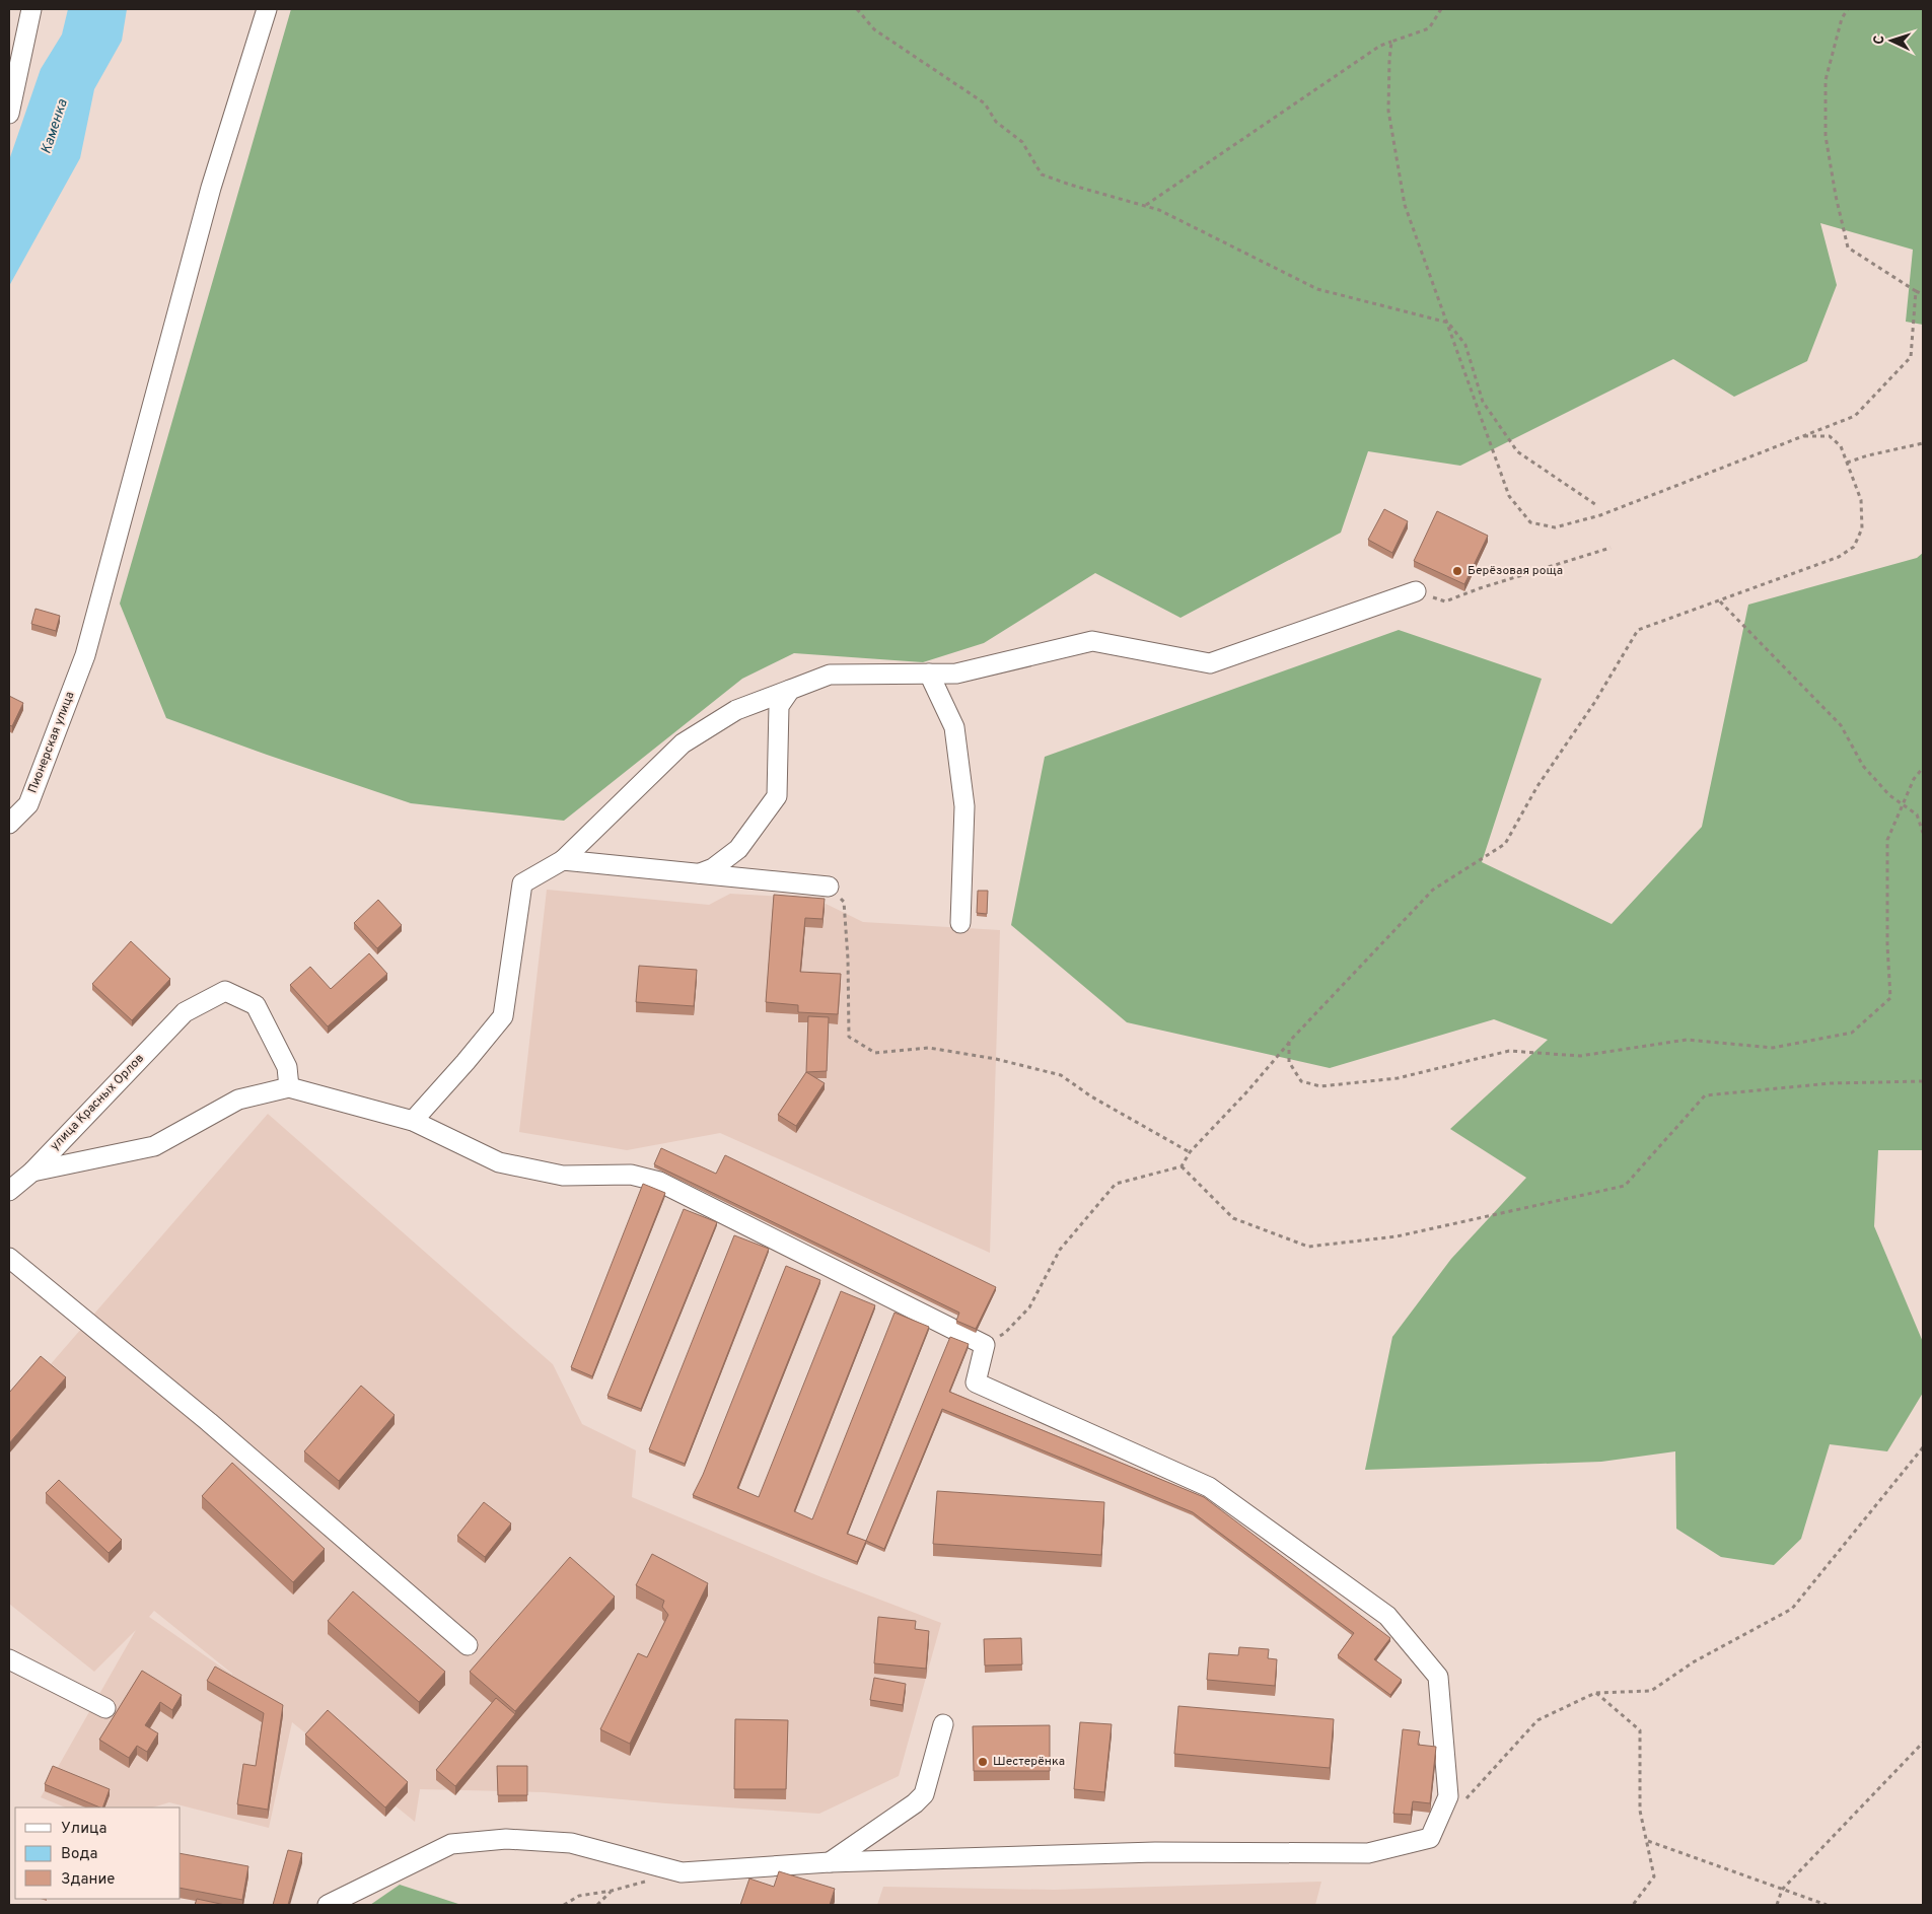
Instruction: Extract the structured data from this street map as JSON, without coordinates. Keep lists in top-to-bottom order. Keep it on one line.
{"streets":{"street":["Пионерская улица"]},"water":["Каменка"],"places":["Берёзовая роща","Шестерёнка"],"legend":["Улица","Вода","Здание"],"north":"left"}
